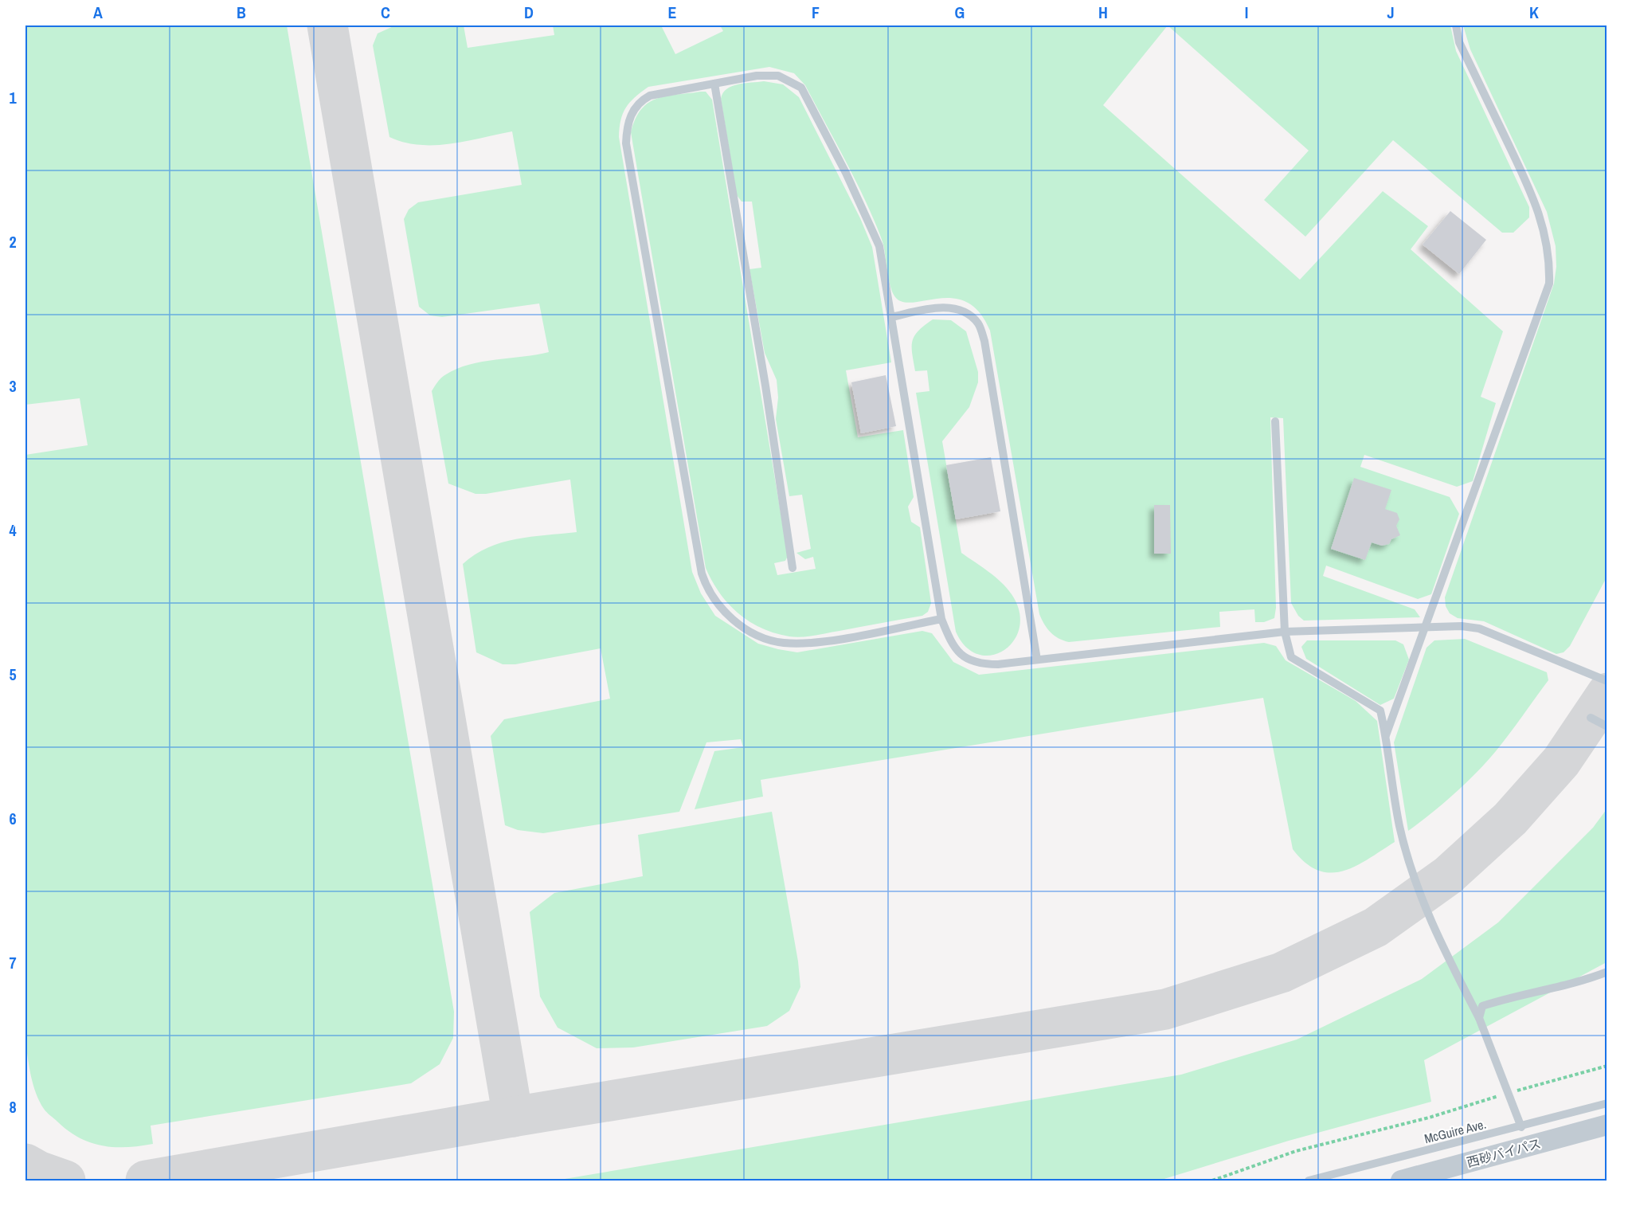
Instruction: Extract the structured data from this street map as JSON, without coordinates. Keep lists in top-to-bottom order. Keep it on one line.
{"streets":{"street":["西砂バイパス"],"lane":["McGuire Ave."]},"grid":{"columns":["A","B","C","D","E","F","G","H","I","J","K"],"rows":["1","2","3","4","5","6","7","8"]}}
